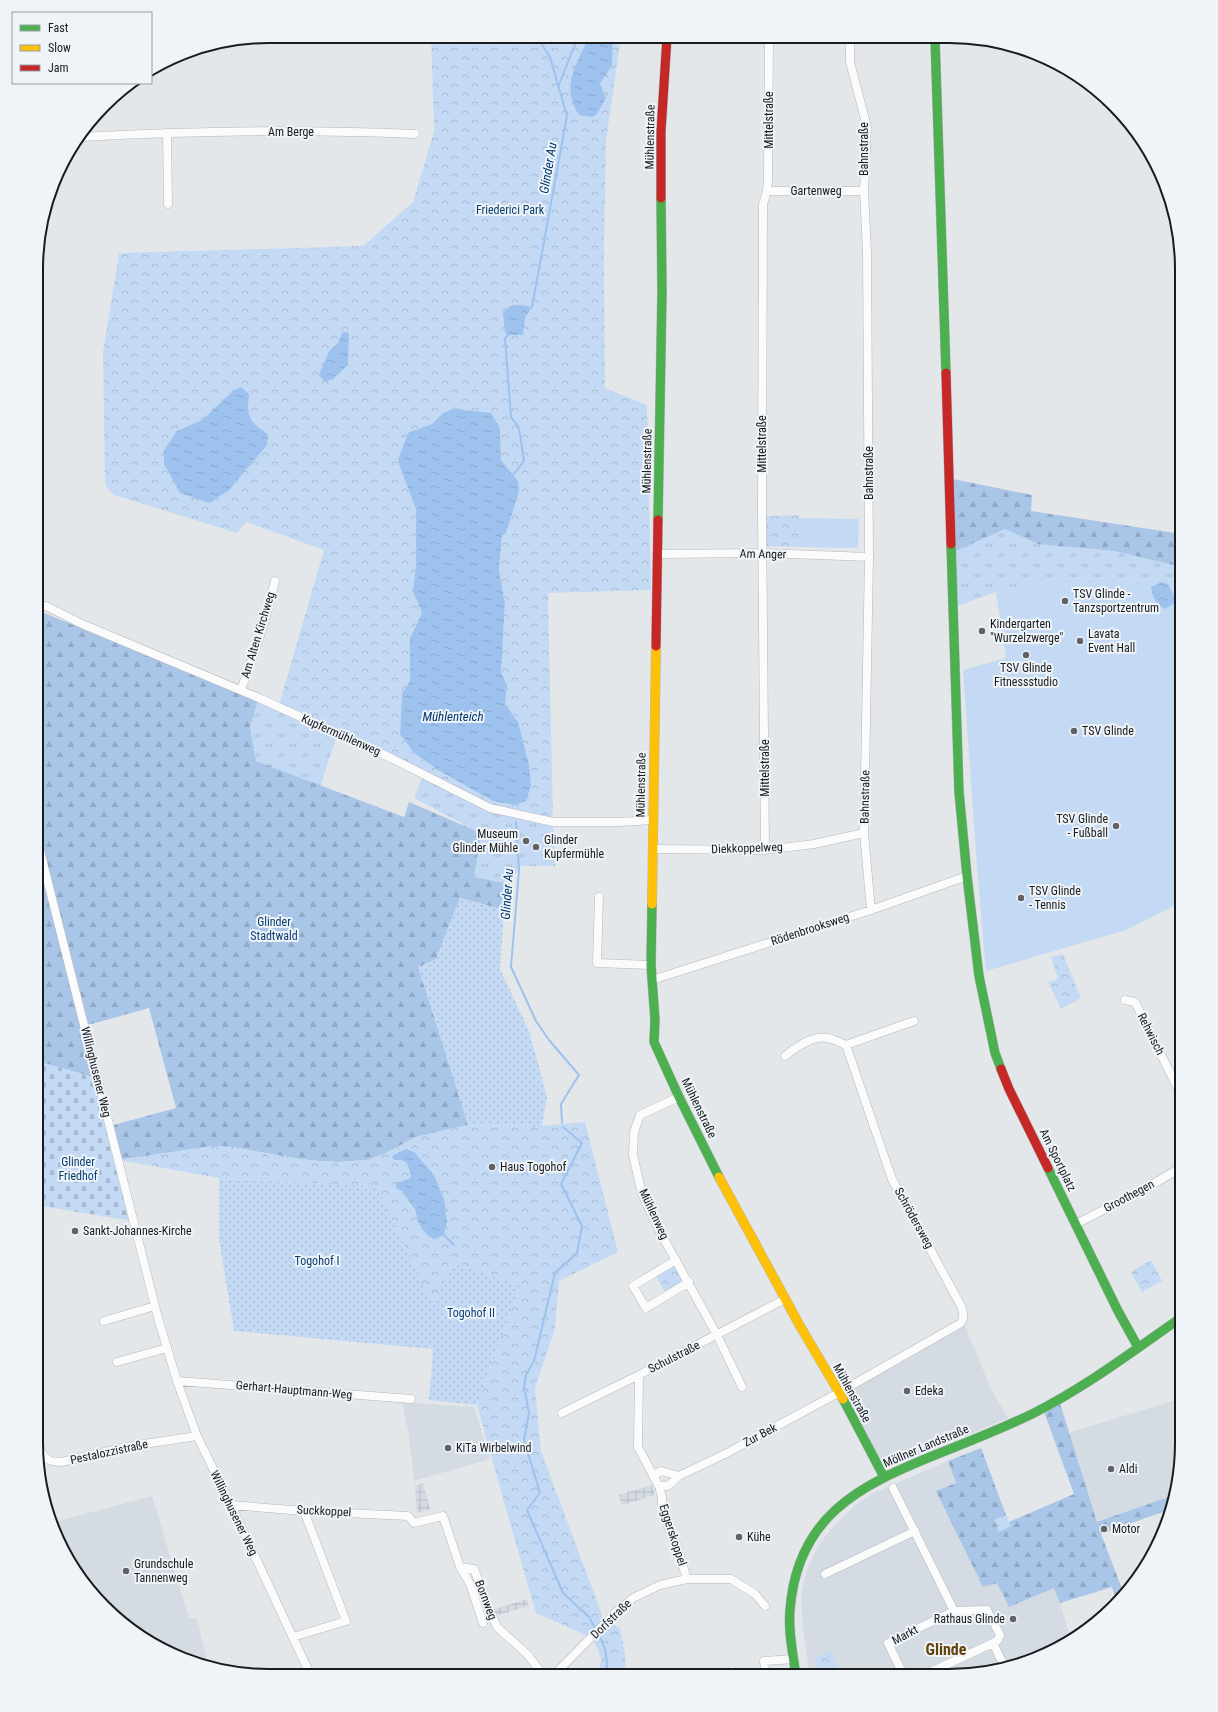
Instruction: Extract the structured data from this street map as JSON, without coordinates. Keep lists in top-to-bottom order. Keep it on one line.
{"streets":{"street":["Mittelstraße","Am Berge","Mühlenstraße","Bahnstraße","Gartenweg","Am Anger","Am Alten Kirchweg","Kupfermühlenweg","Diekkoppelweg","Rödenbrooksweg","Rehwisch","Willinghusener Weg","Am Sportplatz","Groothegen","Mühlenweg","Schrödersweg","Schulstraße","Gerhart-Hauptmann-Weg","Zur Bek","Möllner Landstraße","Pestalozzistraße","Suckkoppel","Eggerskoppel","Bornweg","Dorfstraße","Markt"]},"crossings":[["Mittelstraße","Gartenweg"],["Mittelstraße","Am Anger"],["Mittelstraße","Diekkoppelweg"],["Mühlenstraße","Am Anger"],["Mühlenstraße","Kupfermühlenweg"],["Mühlenstraße","Diekkoppelweg"],["Mühlenstraße","Rödenbrooksweg"],["Mühlenstraße","Mühlenweg"],["Mühlenstraße","Schrödersweg"],["Mühlenstraße","Schulstraße"],["Mühlenstraße","Zur Bek"],["Mühlenstraße","Möllner Landstraße"],["Bahnstraße","Gartenweg"],["Bahnstraße","Am Anger"],["Bahnstraße","Diekkoppelweg"],["Bahnstraße","Rödenbrooksweg"],["Am Alten Kirchweg","Kupfermühlenweg"],["Rödenbrooksweg","Am Sportplatz"],["Willinghusener Weg","Gerhart-Hauptmann-Weg"],["Willinghusener Weg","Pestalozzistraße"],["Willinghusener Weg","Suckkoppel"],["Am Sportplatz","Groothegen"],["Am Sportplatz","Möllner Landstraße"],["Mühlenweg","Schulstraße"],["Schrödersweg","Zur Bek"],["Schulstraße","Eggerskoppel"],["Zur Bek","Eggerskoppel"],["Suckkoppel","Bornweg"],["Eggerskoppel","Dorfstraße"]],"districts":["Glinde"],"water":["Glinder Au","Mühlenteich"],"parks":["Friederici Park","Glinder Stadtwald","Glinder Friedhof","Togohof I","Togohof II"],"places":["TSV Glinde - Tanzsportzentrum","Kindergarten \"Wurzelzwerge\"","Lavata Event Hall","TSV Glinde Fitnessstudio","TSV Glinde","TSV Glinde - Fußball","Museum Glinder Mühle","Glinder Kupfermühle","TSV Glinde - Tennis","Haus Togohof","Sankt-Johannes-Kirche","Edeka","KiTa Wirbelwind","Aldi","Motor","Kühe","Grundschule Tannenweg","Rathaus Glinde"],"legend":["Fast","Slow","Jam"]}
